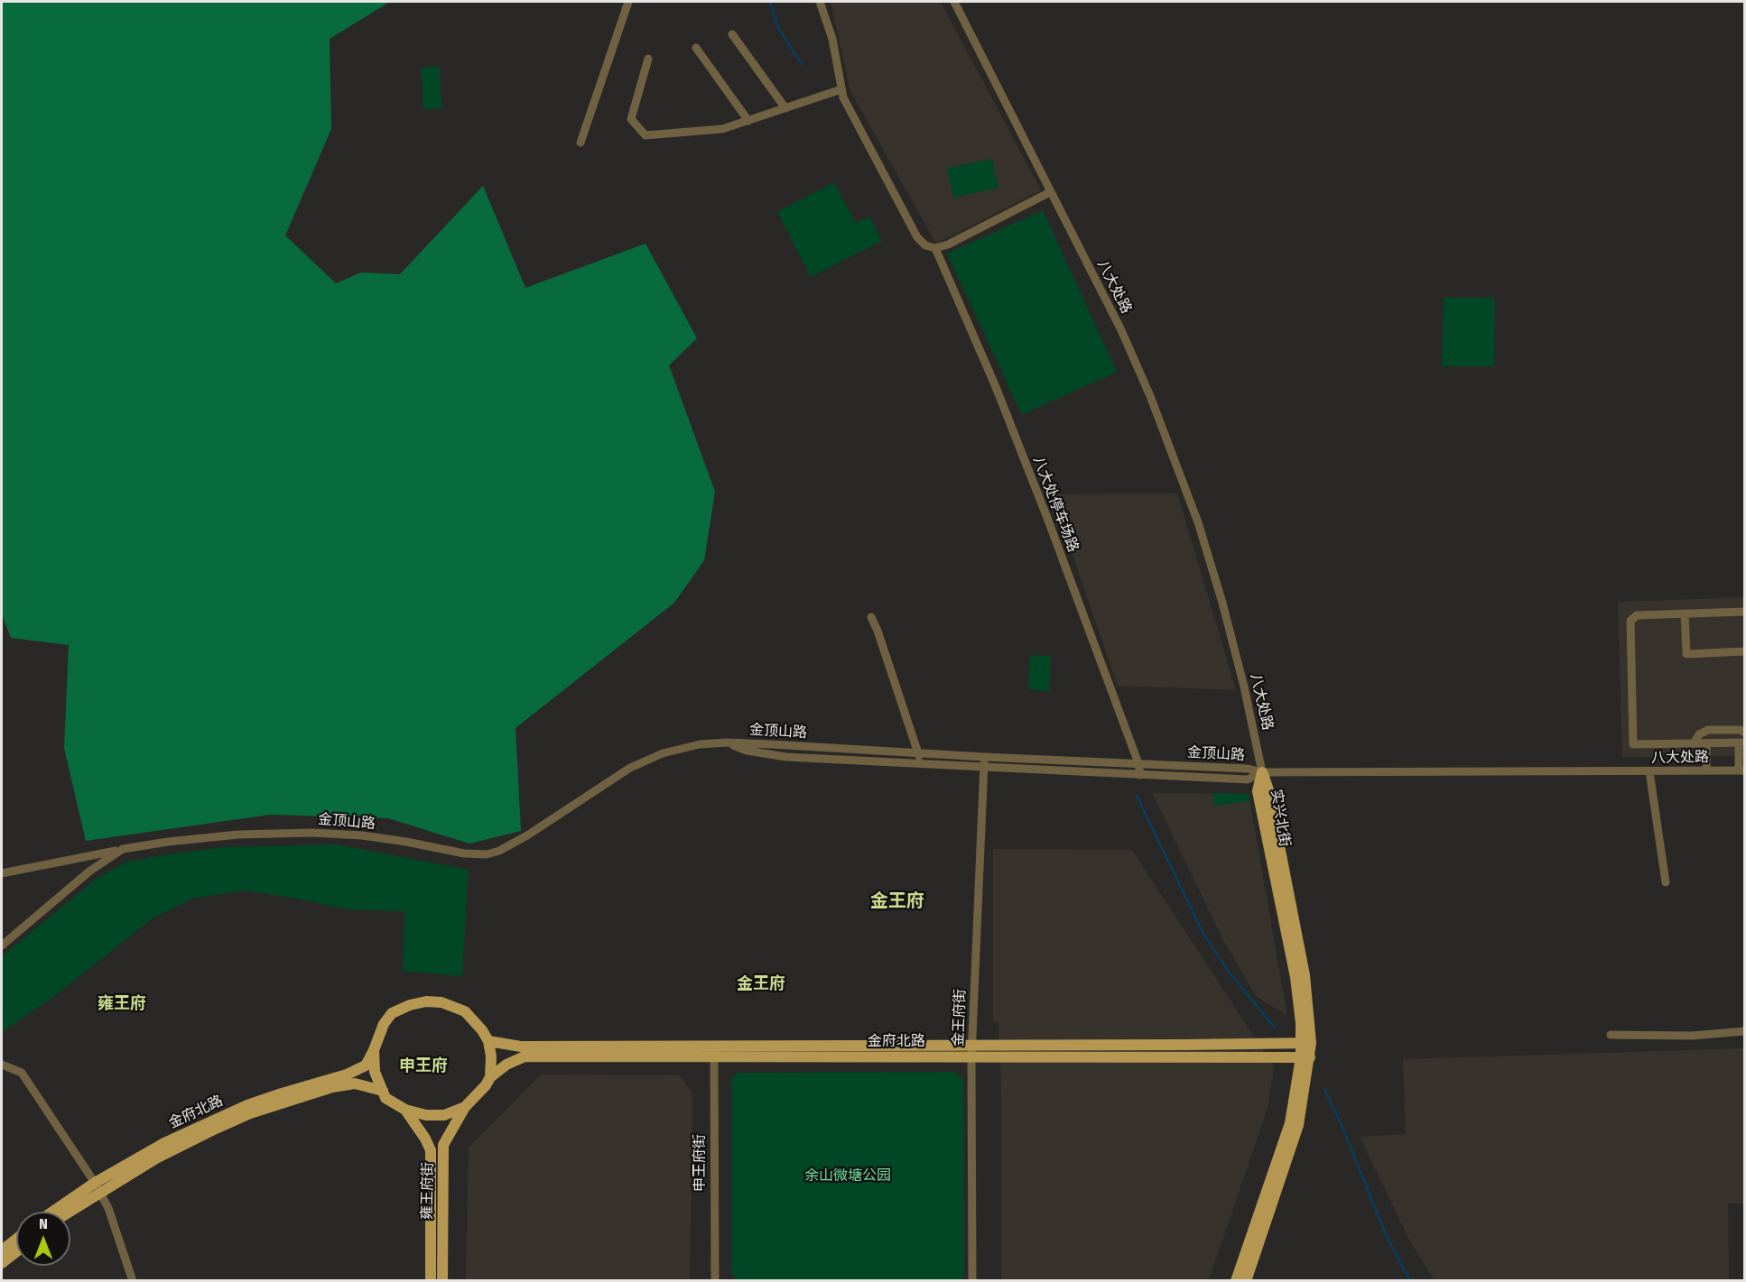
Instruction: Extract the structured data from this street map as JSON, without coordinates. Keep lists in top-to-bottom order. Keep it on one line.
{"streets":{"main road":["实兴北街","金府北路","雍王府街"],"street":["八大处路","八大处停车场路","金顶山路","金王府街","申王府街"]},"crossings":[["八大处路","金顶山路"],["八大处路","实兴北街"],["八大处停车场路","金顶山路"],["金顶山路","实兴北街"],["金顶山路","金王府街"],["实兴北街","金府北路"],["金王府街","金府北路"],["金府北路","申王府街"],["金府北路","雍王府街"]],"districts":["金王府","金王府","雍王府","申王府"],"parks":["余山微塘公园"],"north":"top"}
